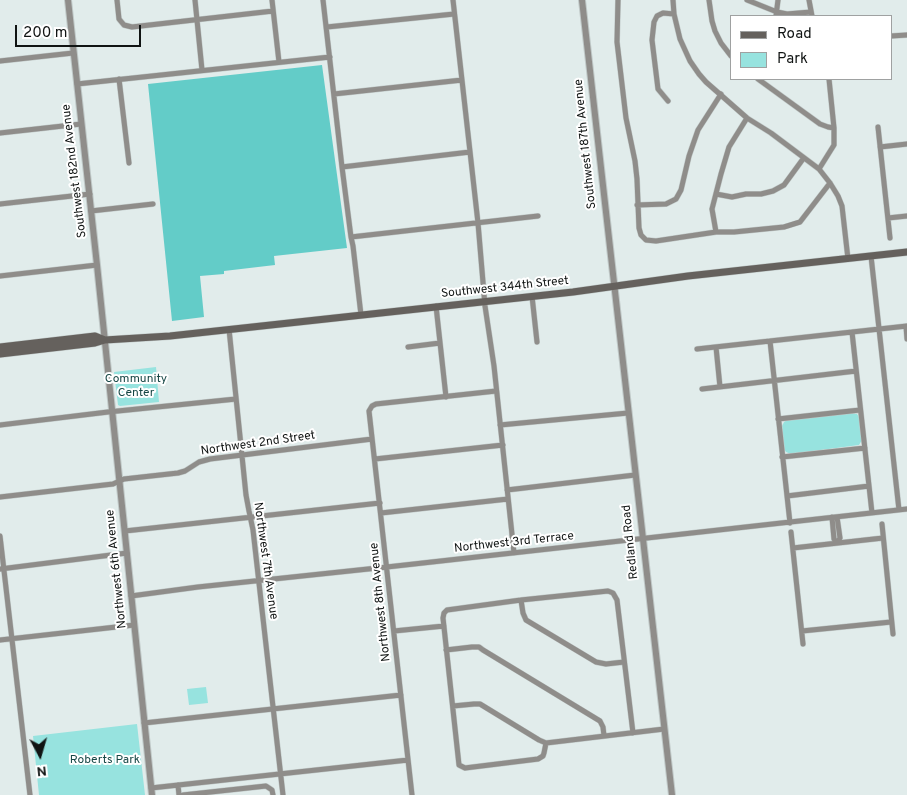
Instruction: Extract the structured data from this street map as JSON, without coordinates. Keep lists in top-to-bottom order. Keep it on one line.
{"streets":{"main road":["Southwest 344th Street"],"street":["Southwest 187th Avenue","Southwest 182nd Avenue","Northwest 2nd Street","Redland Road","Northwest 3rd Terrace","Northwest 7th Avenue","Northwest 6th Avenue","Northwest 8th Avenue"]},"crossings":[["Southwest 187th Avenue","Southwest 344th Street"],["Southwest 187th Avenue","Redland Road"],["Southwest 182nd Avenue","Southwest 344th Street"],["Southwest 182nd Avenue","Northwest 6th Avenue"],["Southwest 344th Street","Redland Road"],["Southwest 344th Street","Northwest 7th Avenue"],["Southwest 344th Street","Northwest 6th Avenue"],["Northwest 2nd Street","Northwest 7th Avenue"],["Northwest 2nd Street","Northwest 6th Avenue"],["Northwest 2nd Street","Northwest 8th Avenue"],["Redland Road","Northwest 3rd Terrace"],["Northwest 3rd Terrace","Northwest 7th Avenue"],["Northwest 3rd Terrace","Northwest 6th Avenue"],["Northwest 3rd Terrace","Northwest 8th Avenue"]],"parks":["Community Center","Roberts Park"],"legend":["Road","Park"],"scale_bar":"200 m","north":"bottom"}
